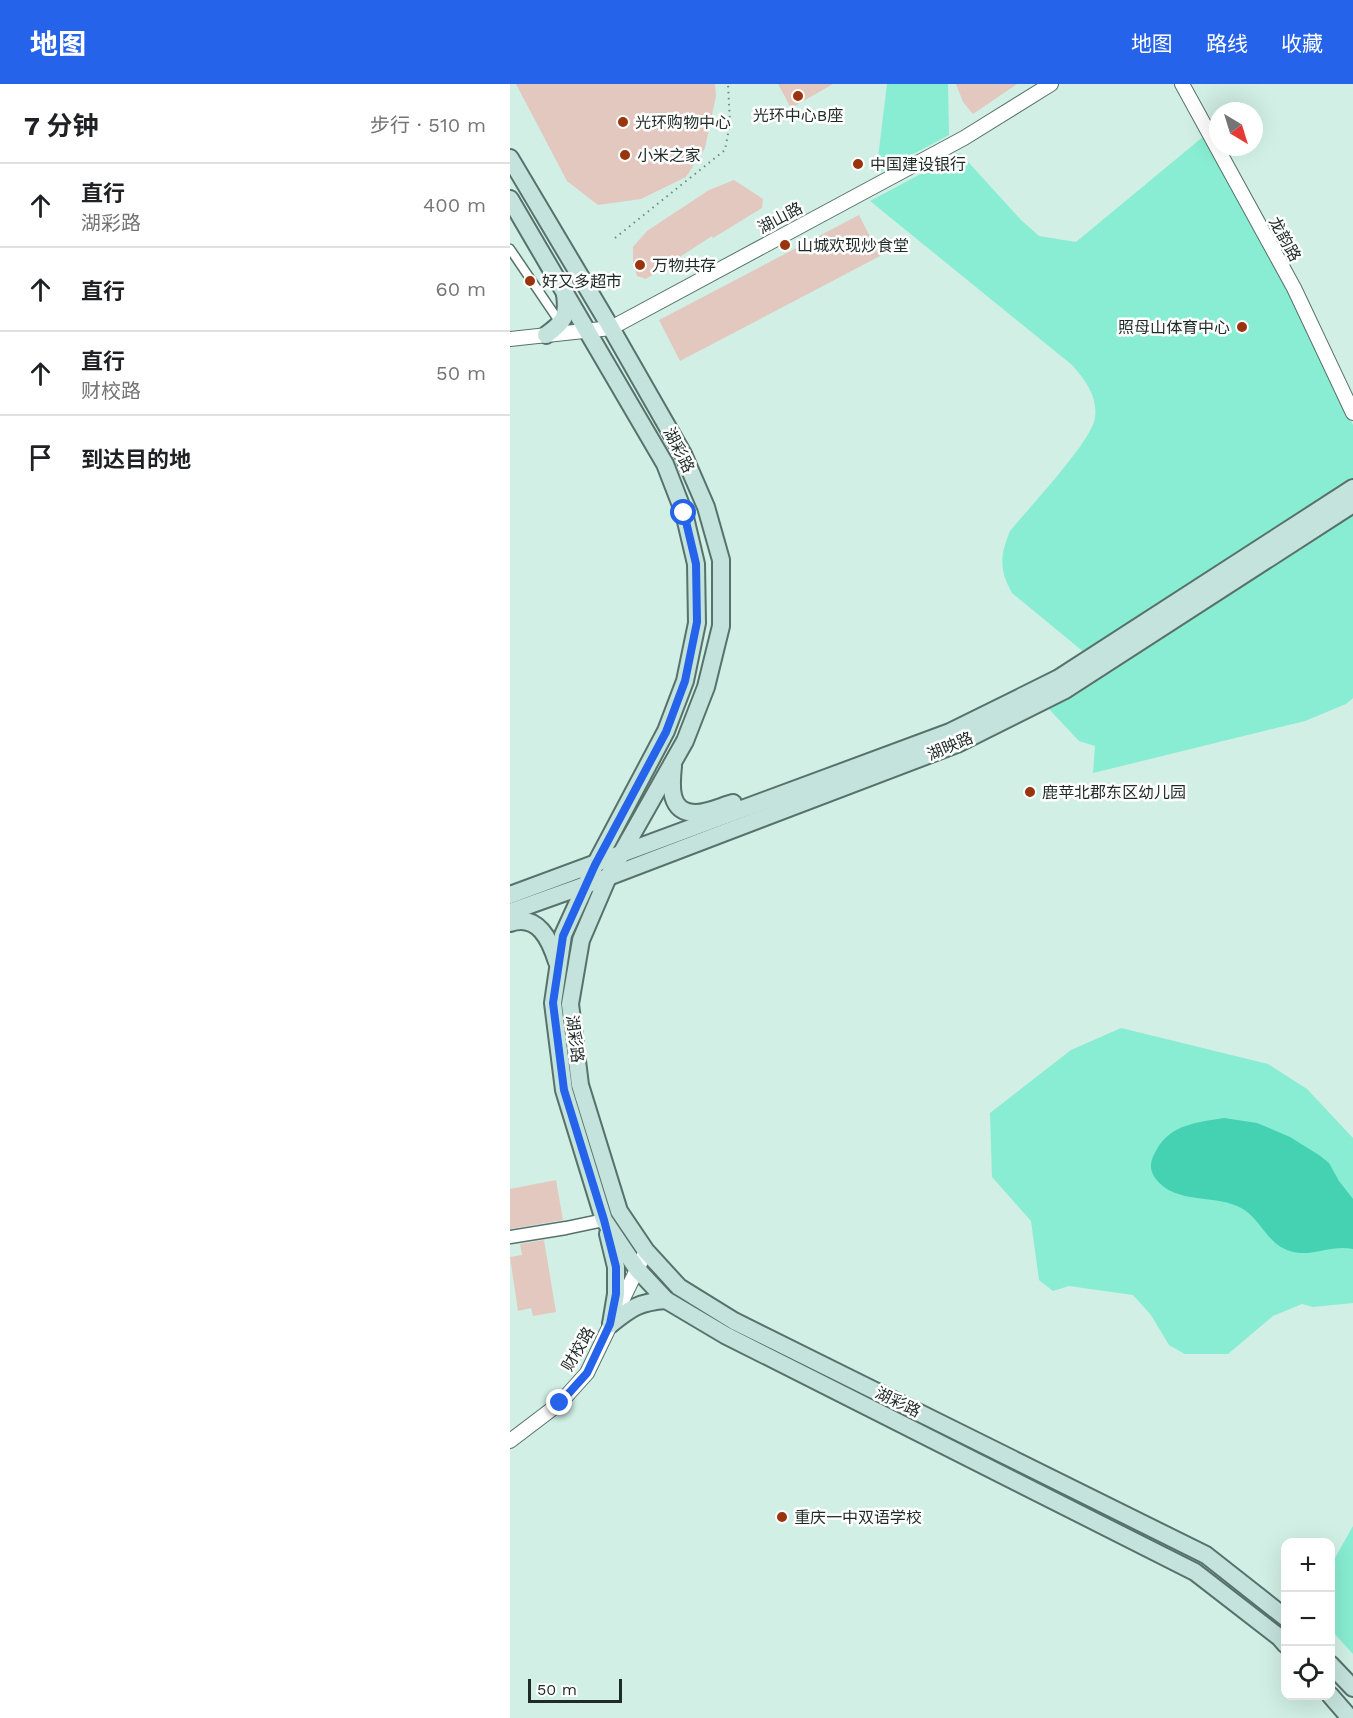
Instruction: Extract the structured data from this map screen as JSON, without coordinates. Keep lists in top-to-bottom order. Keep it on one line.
{"streets":{"main road":["湖彩路","湖映路"],"street":["湖山路","龙韵路","财校路"]},"crossings":[["湖山路","湖彩路"],["湖彩路","湖映路"],["湖彩路","财校路"]],"places":["光环中心B座","光环购物中心","小米之家","中国建设银行","山城欢现炒食堂","万物共存","好又多超市","照母山体育中心","鹿苹北郡东区幼儿园","重庆一中双语学校"],"scale_bar":"50 m","north":"bottom right","page":{"header":"地图","nav":["地图","路线","收藏"],"heading":["7 分钟","步行 · 510 m"],"list":[["直行","湖彩路","400 m"],["直行","60 m"],["直行","财校路","50 m"],"到达目的地"],"map_buttons":["+","−"],"scale":"50 m"}}
